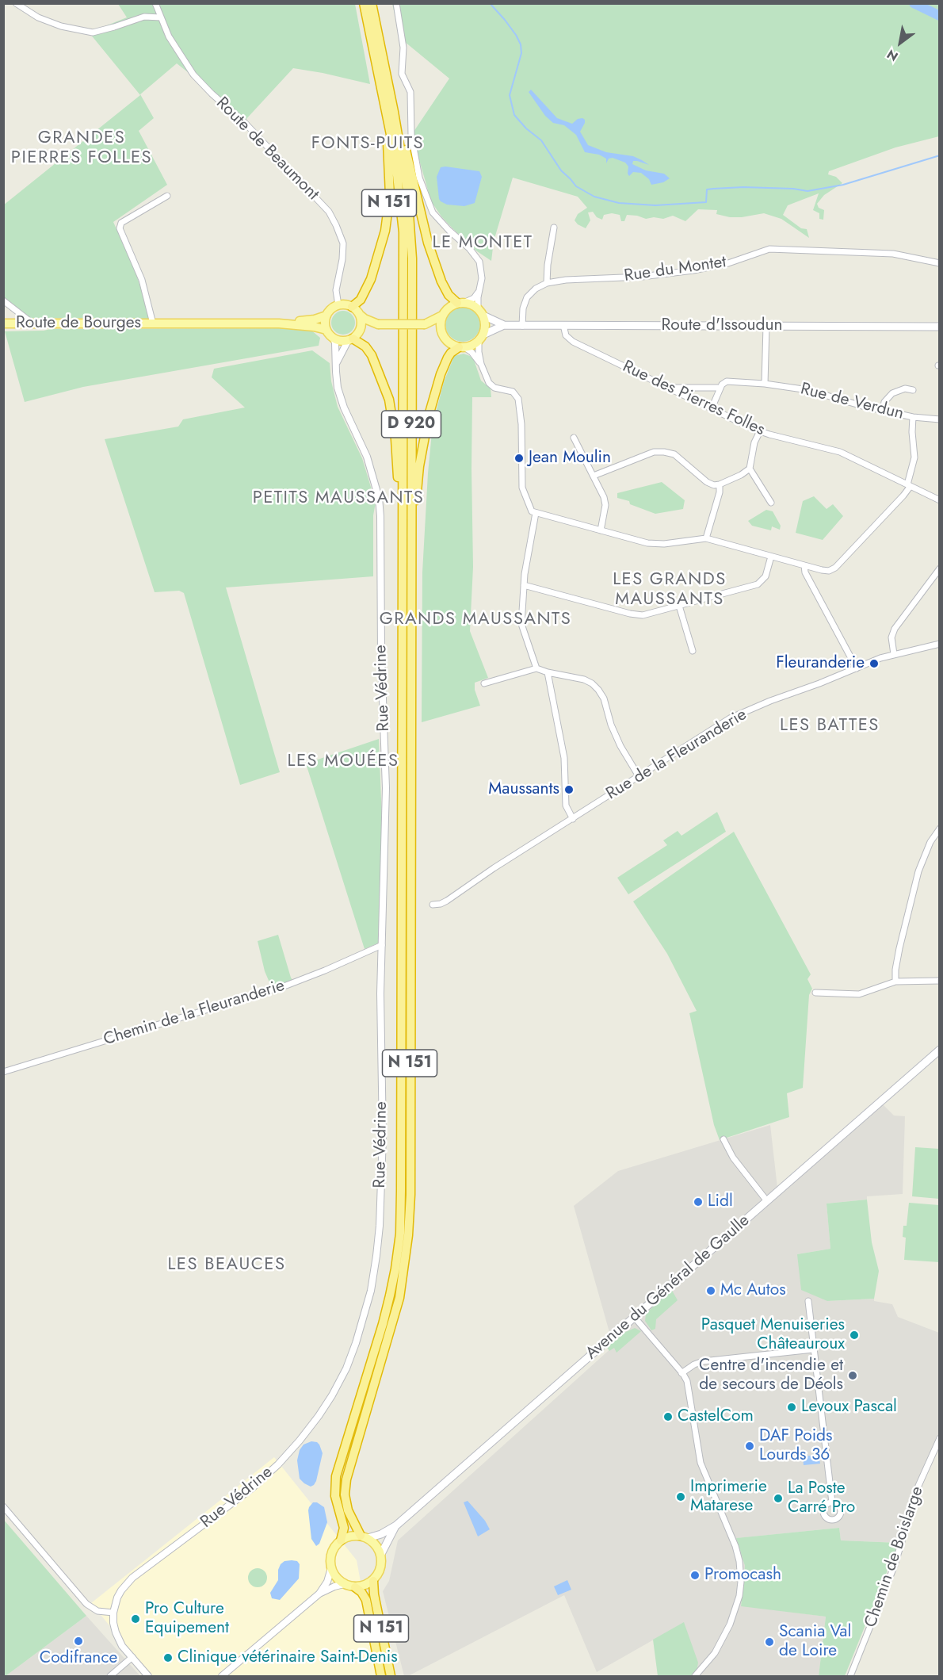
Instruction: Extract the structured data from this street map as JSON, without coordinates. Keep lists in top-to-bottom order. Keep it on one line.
{"streets":{"highway":["N 151","D 920"],"main road":["Route de Bourges","Route d'Issoudun","Avenue du Général de Gaulle"],"street":["Route de Beaumont","Rue du Montet","Rue des Pierres Folles","Rue de Verdun","Rue Védrine","Rue de la Fleuranderie","Chemin de la Fleuranderie","Chemin de Boislarge"]},"crossings":[["Route de Beaumont","N 151"],["Route de Beaumont","D 920"],["Route de Beaumont","Rue Védrine"],["N 151","Route d'Issoudun"],["N 151","D 920"],["N 151","Rue Védrine"],["N 151","Avenue du Général de Gaulle"],["Rue du Montet","Route d'Issoudun"],["Route d'Issoudun","Rue des Pierres Folles"],["Route d'Issoudun","D 920"],["Rue des Pierres Folles","Rue de Verdun"],["D 920","Rue Védrine"],["Rue Védrine","Chemin de la Fleuranderie"]],"districts":["GRANDES PIERRES FOLLES","FONTS-PUITS","LE MONTET","PETITS MAUSSANTS","LES GRANDS MAUSSANTS","GRANDS MAUSSANTS","LES BATTES","LES MOUÉES","LES BEAUCES"],"places":["Jean Moulin","Fleuranderie","Maussants","Lidl","Mc Autos","Pasquet Menuiseries Châteauroux","Centre d'incendie et de secours de Déols","Levoux Pascal","CastelCom","DAF Poids Lourds 36","Imprimerie Matarese","La Poste Carré Pro","Promocash","Pro Culture Equipement","Codifrance","Scania Val de Loire","Clinique vétérinaire Saint-Denis"],"north":"bottom left"}
